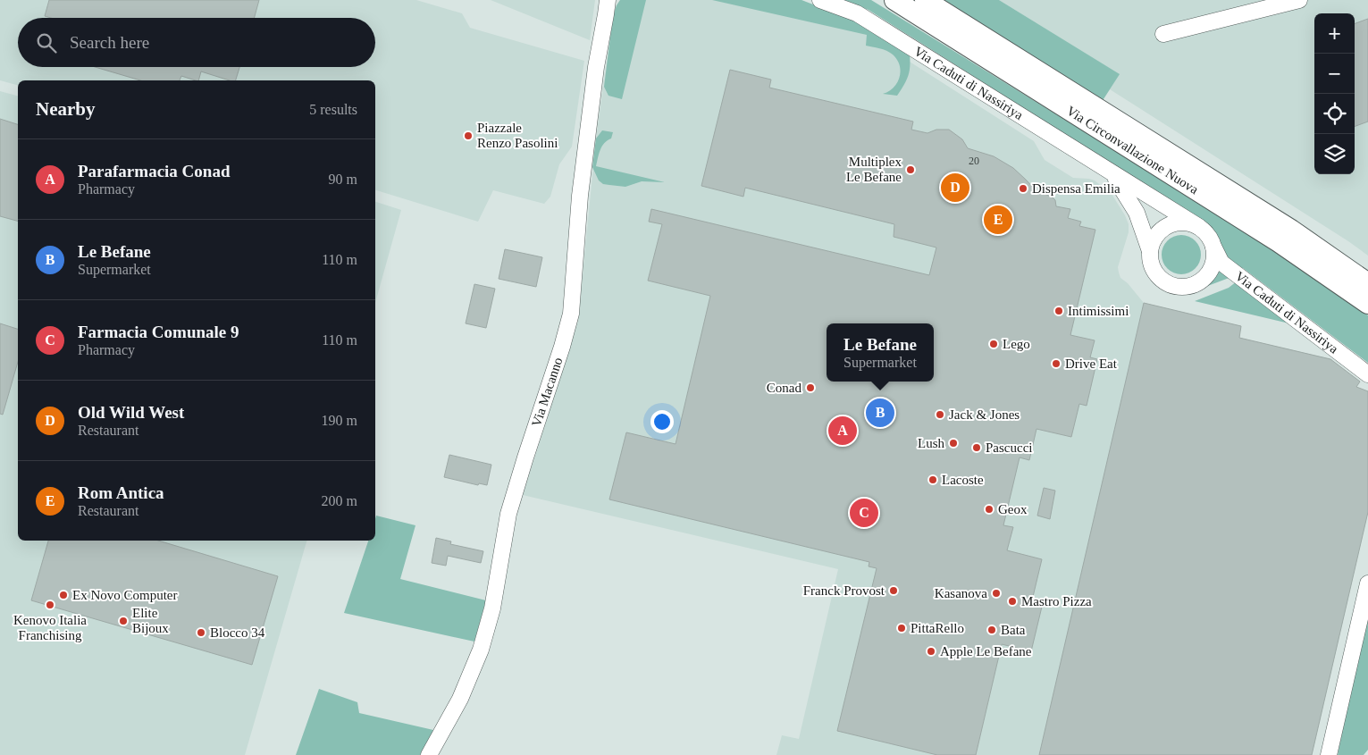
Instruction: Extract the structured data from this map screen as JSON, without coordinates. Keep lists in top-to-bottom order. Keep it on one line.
{"streets":{"main road":["Via Circonvallazione Nuova"],"street":["Via Caduti di Nassiriya","Via Macanno"]},"places":["Piazzale Renzo Pasolini","Multiplex Le Befane","Dispensa Emilia","Intimissimi","Lego","Drive Eat","Conad","Jack & Jones","Lush","Pascucci","Lacoste","Geox","Franck Provost","Kasanova","Ex Novo Computer","Mastro Pizza","Kenovo Italia Franchising","Elite Bijoux","PittaRello","Bata","Blocco 34","Apple Le Befane"],"house_numbers":["20"],"page":{"map_buttons":["+","−"],"search":"Search here","heading":["Nearby","5 results"],"list":[{"mark":"A","name":"Parafarmacia Conad","note":"Pharmacy","value":"90 m"},{"mark":"B","name":"Le Befane","note":"Supermarket","value":"110 m"},{"mark":"C","name":"Farmacia Comunale 9","note":"Pharmacy","value":"110 m"},{"mark":"D","name":"Old Wild West","note":"Restaurant","value":"190 m"},{"mark":"E","name":"Rom Antica","note":"Restaurant","value":"200 m"}],"pins":["D","E","B","A","C"],"popup":["Le Befane","Supermarket"]}}
